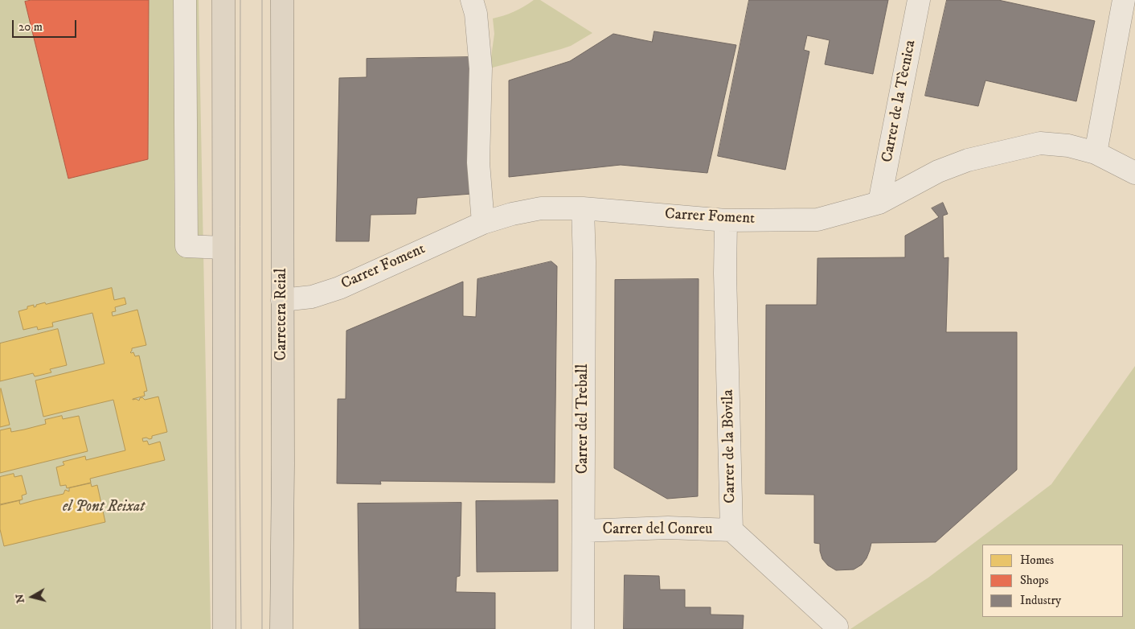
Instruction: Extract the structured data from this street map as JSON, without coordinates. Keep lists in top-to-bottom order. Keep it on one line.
{"streets":{"main road":["Carretera Reial"],"street":["Carrer de la Tècnica","Carrer Foment","Carrer del Treball","Carrer de la Bòvila","Carrer del Conreu"]},"crossings":[["Carrer de la Tècnica","Carrer Foment"],["Carrer Foment","Carretera Reial"],["Carrer Foment","Carrer del Treball"],["Carrer Foment","Carrer de la Bòvila"],["Carrer del Treball","Carrer del Conreu"],["Carrer de la Bòvila","Carrer del Conreu"]],"parks":["el Pont Reixat"],"legend":["Homes","Shops","Industry"],"scale_bar":"20 m","north":"left"}
